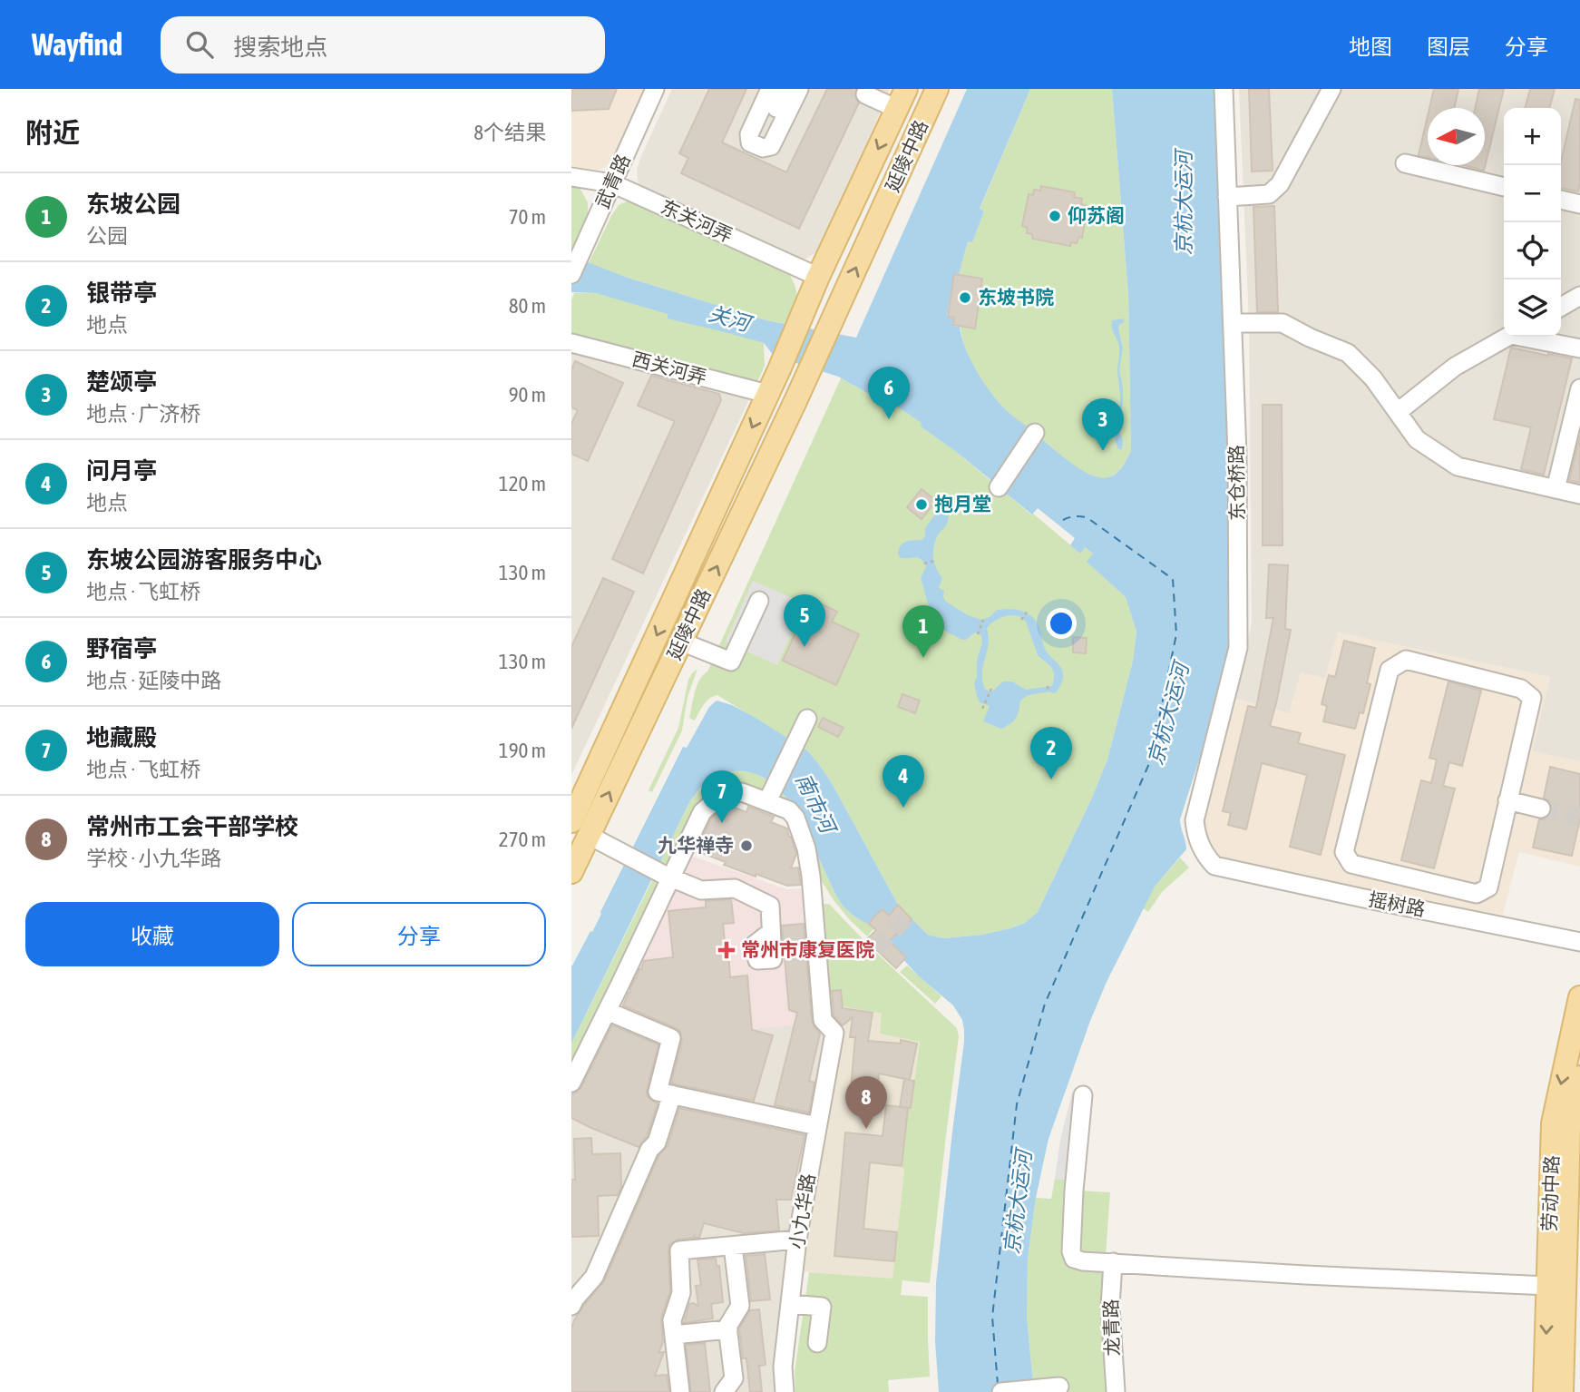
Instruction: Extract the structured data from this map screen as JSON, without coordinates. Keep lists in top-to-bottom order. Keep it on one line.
{"streets":{"main road":["延陵中路","劳动中路"],"street":["武青路","东关河弄","西关河弄","东仓桥路","摇树路","小九华路","龙青路"]},"crossings":[["延陵中路","东关河弄"],["延陵中路","西关河弄"],["武青路","东关河弄"],["东仓桥路","摇树路"]],"water":["京杭大运河","关河","南市河"],"places":{"other":["仰苏阁","东坡书院","抱月堂","九华禅寺"],"health":["常州市康复医院"]},"north":"left","page":{"header":"Wayfind","search":"搜索地点","nav":["地图","图层","分享"],"heading":["附近","8个结果"],"map_buttons":["+","−"],"list":[{"mark":"1","name":"东坡公园","note":"公园","value":"70 m"},{"mark":"2","name":"银带亭","note":"地点","value":"80 m"},{"mark":"3","name":"楚颂亭","note":"地点 · 广济桥","value":"90 m"},{"mark":"4","name":"问月亭","note":"地点","value":"120 m"},{"mark":"5","name":"东坡公园游客服务中心","note":"地点 · 飞虹桥","value":"130 m"},{"mark":"6","name":"野宿亭","note":"地点 · 延陵中路","value":"130 m"},{"mark":"7","name":"地藏殿","note":"地点 · 飞虹桥","value":"190 m"},{"mark":"8","name":"常州市工会干部学校","note":"学校 · 小九华路","value":"270 m"}],"pins":["6","3","5","1","2","4","7","8"],"buttons":["收藏","分享"]}}
